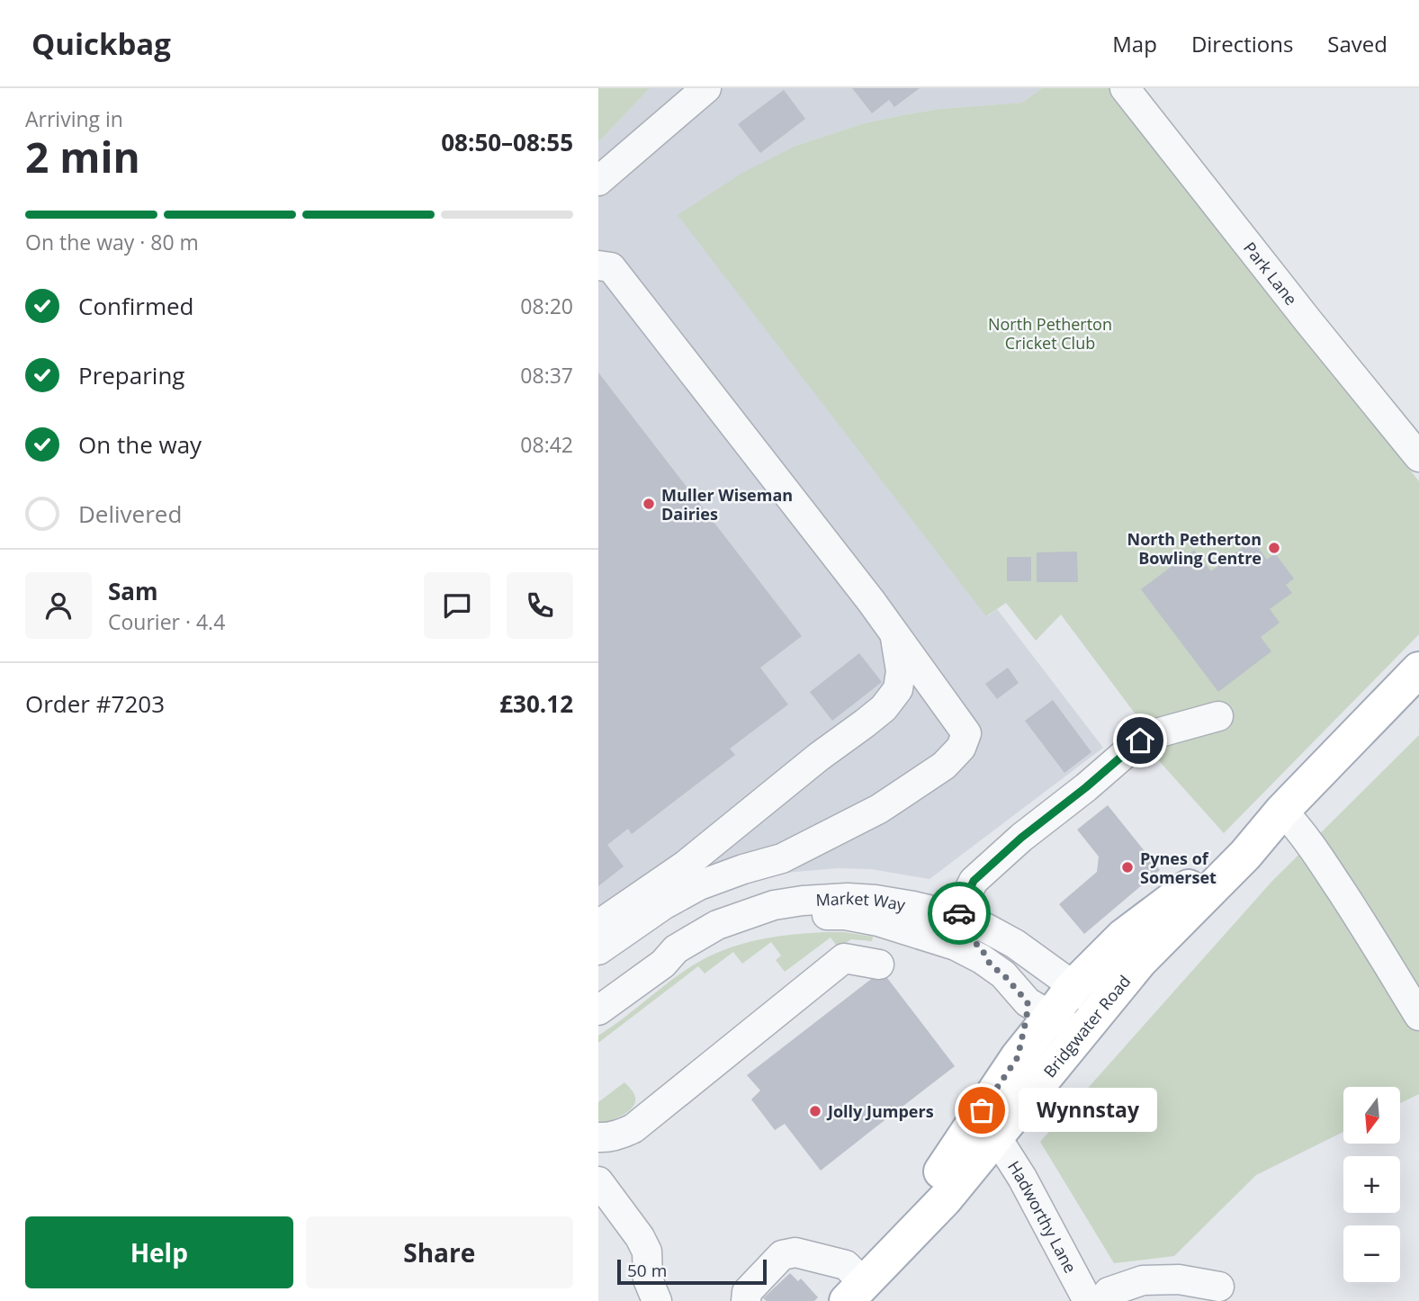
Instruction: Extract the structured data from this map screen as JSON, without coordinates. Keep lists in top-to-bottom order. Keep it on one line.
{"streets":{"main road":["Bridgwater Road"],"street":["Park Lane","Market Way","Hadworthy Lane"]},"crossings":[["Market Way","Bridgwater Road"],["Bridgwater Road","Hadworthy Lane"]],"parks":["North Petherton Cricket Club"],"places":["Muller Wiseman Dairies","North Petherton Bowling Centre","Pynes of Somerset","Wynnstay","Jolly Jumpers"],"scale_bar":"50 m","north":"bottom","page":{"header":"Quickbag","nav":["Map","Directions","Saved"],"heading":["2 min","Arriving in","08:50–08:55"],"panel":["Sam","Courier · 4.4","Order #7203","£30.12"],"bar":"On the way · 80 m","list":[["Confirmed","08:20"],["Preparing","08:37"],["On the way","08:42"],"Delivered"],"map_buttons":["+","−"],"bubble":"Wynnstay","buttons":["Help","Share"],"scale":"50 m"}}
